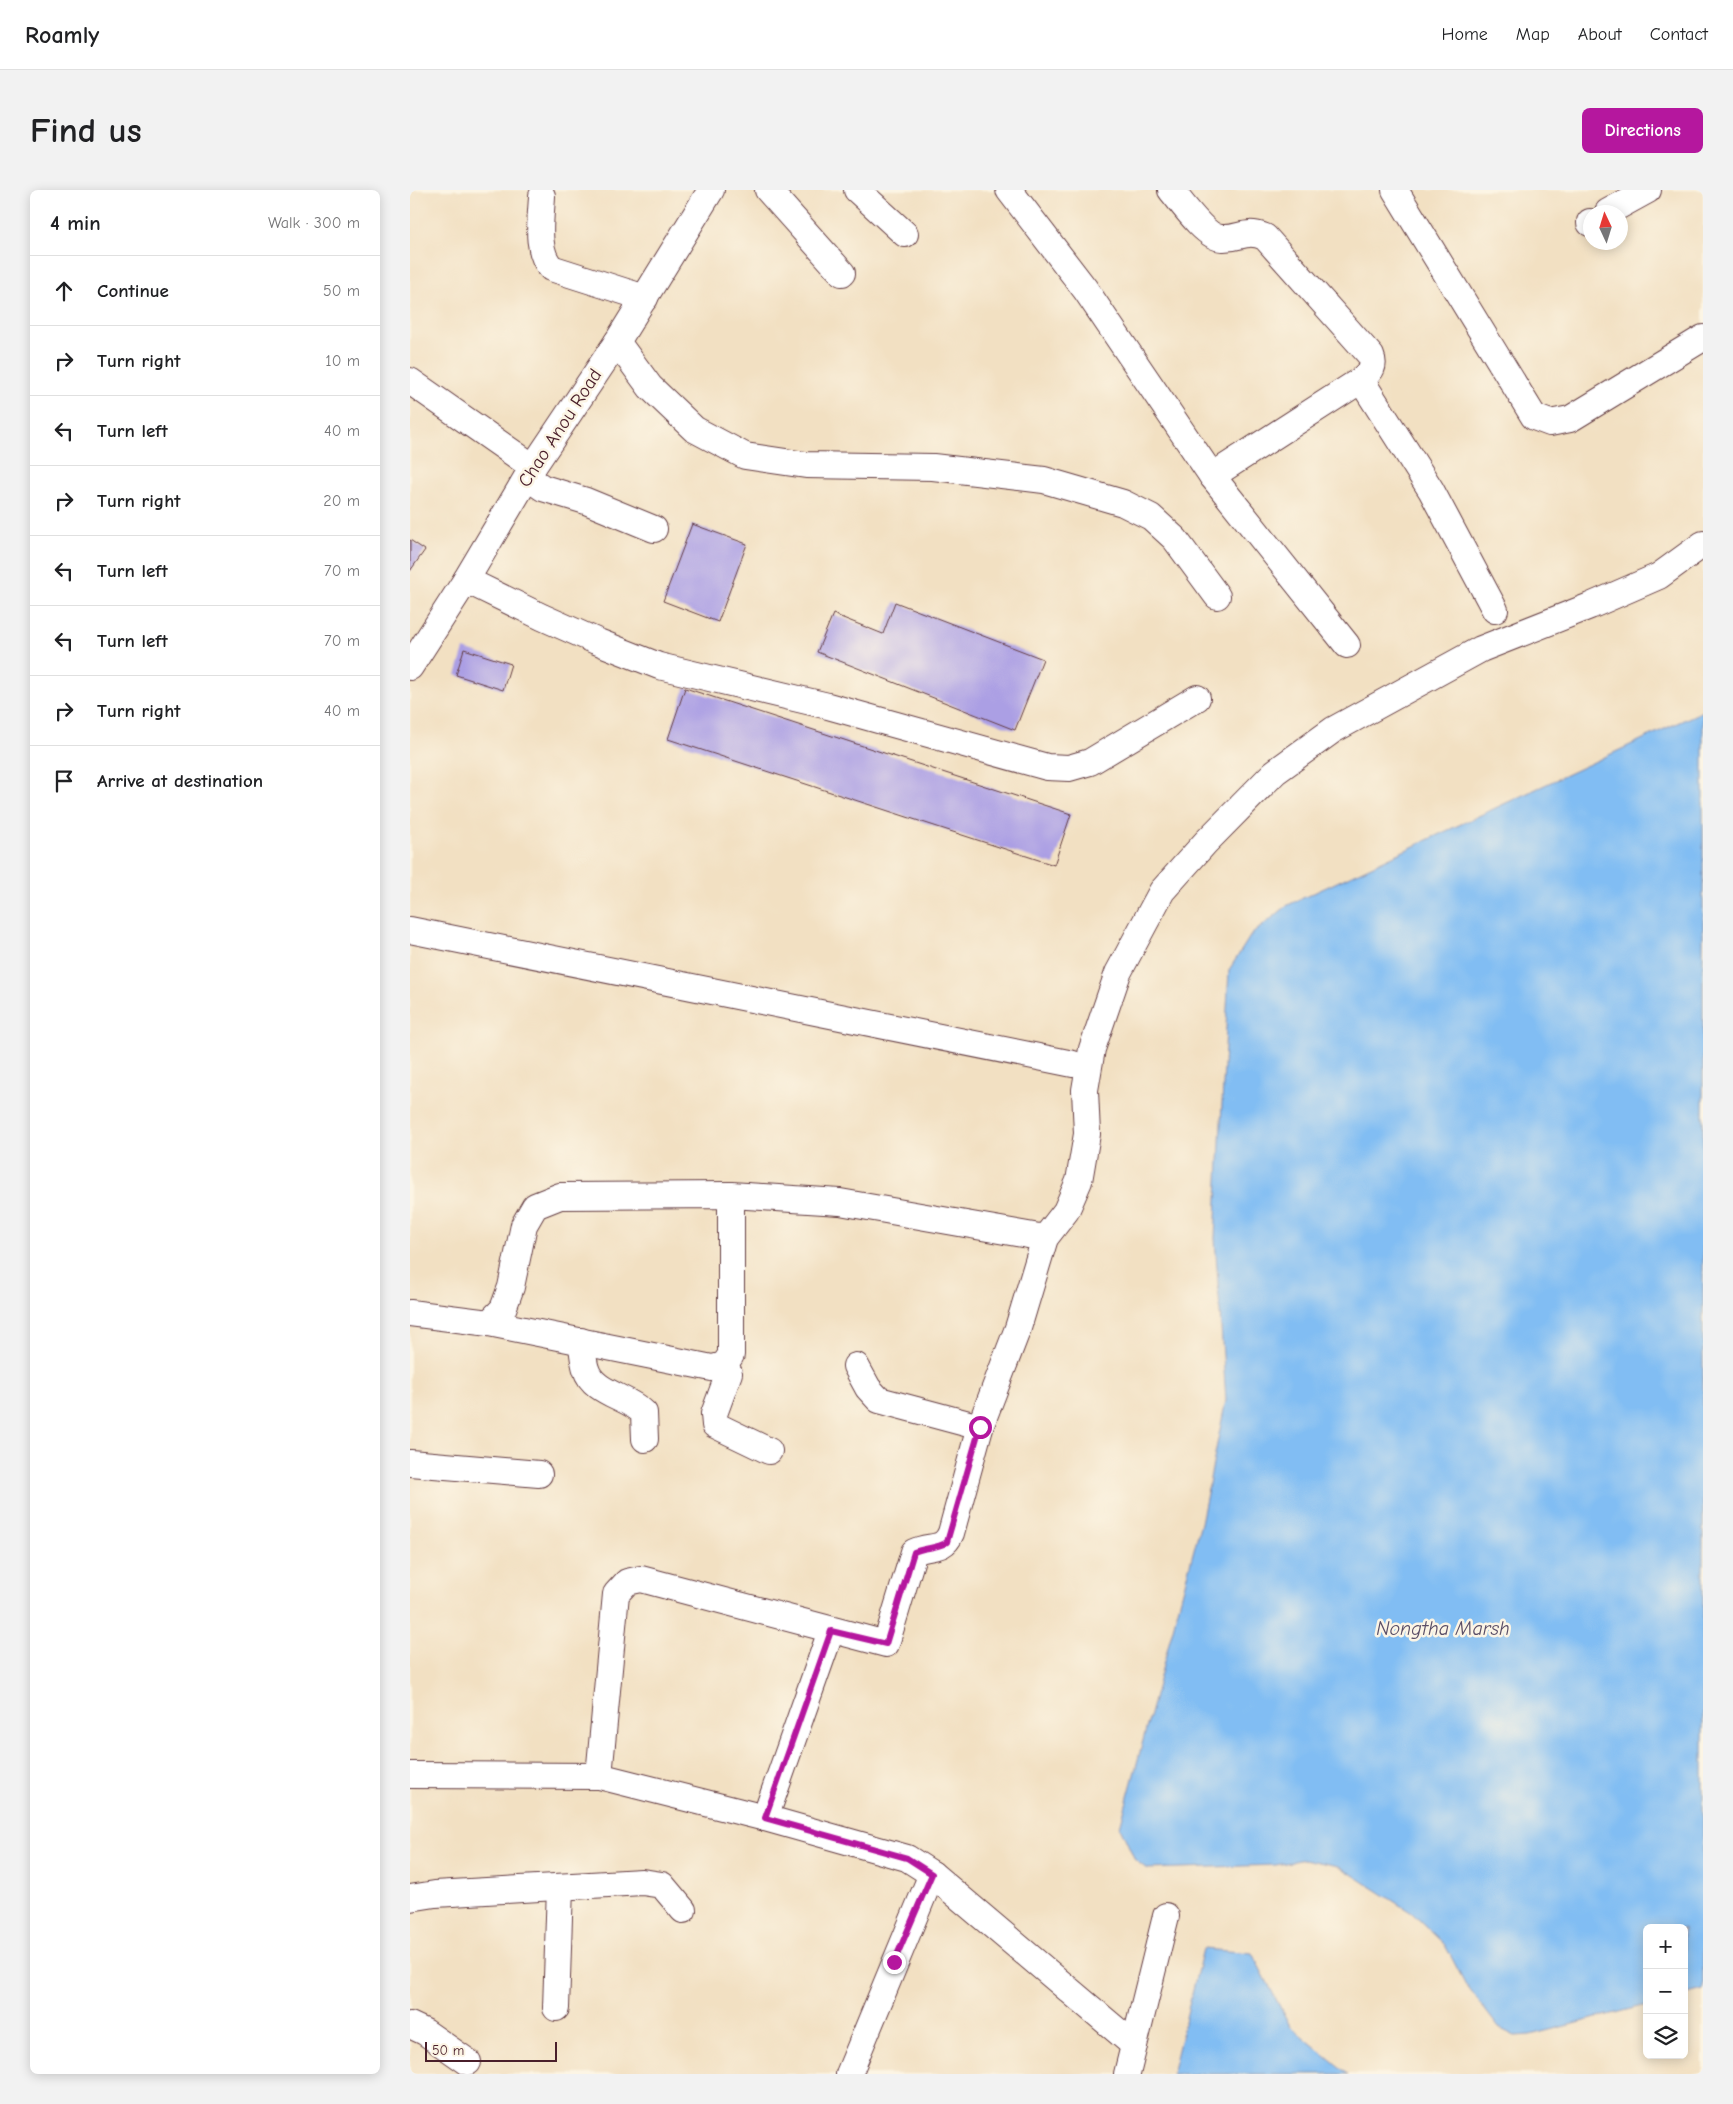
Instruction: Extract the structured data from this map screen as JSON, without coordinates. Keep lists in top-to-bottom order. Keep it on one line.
{"streets":{"street":["Chao Anou Road"]},"water":["Nongtha Marsh"],"scale_bar":"50 m","north":"top","page":{"header":"Roamly","nav":["Home","Map","About","Contact"],"buttons":"Directions","title":"Find us","heading":["4 min","Walk · 300 m"],"list":[["Continue","50 m"],["Turn right","10 m"],["Turn left","40 m"],["Turn right","20 m"],["Turn left","70 m"],["Turn left","70 m"],["Turn right","40 m"],"Arrive at destination"],"map_buttons":["+","−"],"scale":"50 m"}}
